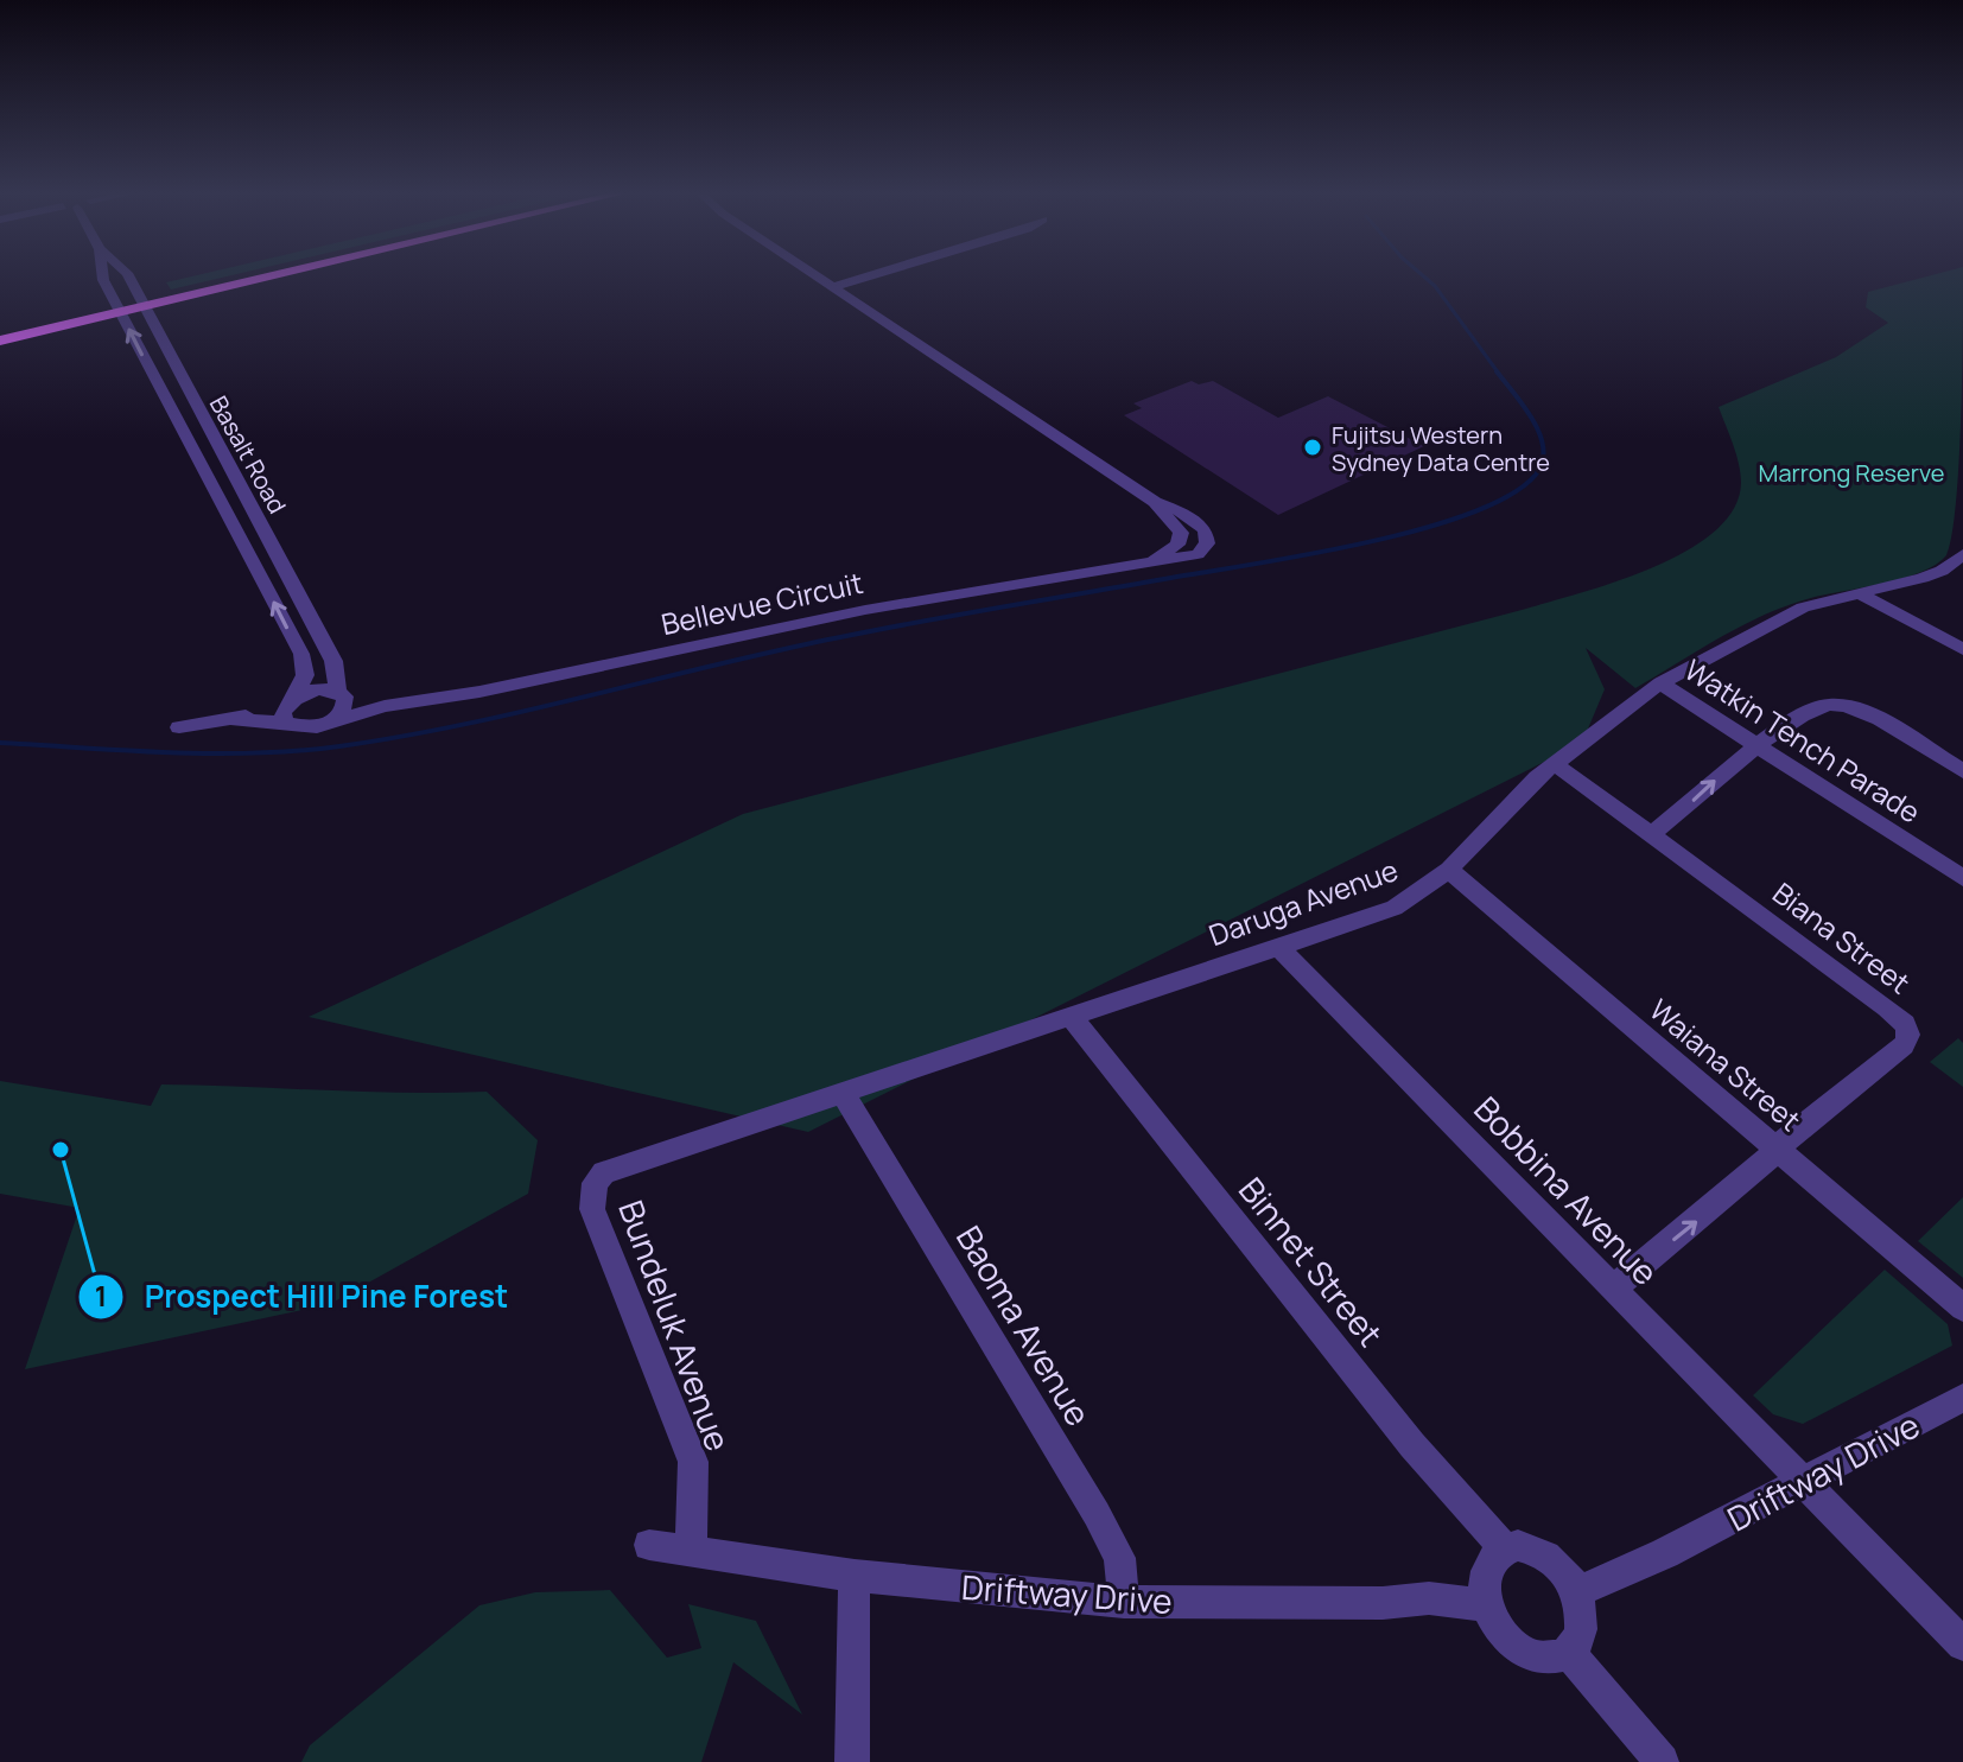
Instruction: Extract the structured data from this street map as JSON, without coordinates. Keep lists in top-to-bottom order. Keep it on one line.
{"streets":{"street":["Basalt Road","Bellevue Circuit","Watkin Tench Parade","Daruga Avenue","Biana Street","Waiana Street","Bobbina Avenue","Binnet Street","Bundeluk Avenue","Baoma Avenue","Driftway Drive"]},"crossings":[["Basalt Road","Bellevue Circuit"],["Watkin Tench Parade","Daruga Avenue"],["Daruga Avenue","Biana Street"],["Daruga Avenue","Waiana Street"],["Daruga Avenue","Bobbina Avenue"],["Daruga Avenue","Binnet Street"],["Daruga Avenue","Bundeluk Avenue"],["Daruga Avenue","Baoma Avenue"],["Biana Street","Waiana Street"],["Biana Street","Bobbina Avenue"],["Bobbina Avenue","Driftway Drive"],["Binnet Street","Driftway Drive"],["Bundeluk Avenue","Driftway Drive"],["Baoma Avenue","Driftway Drive"]],"parks":["Marrong Reserve"],"places":["Fujitsu Western Sydney Data Centre","Prospect Hill Pine Forest"]}
